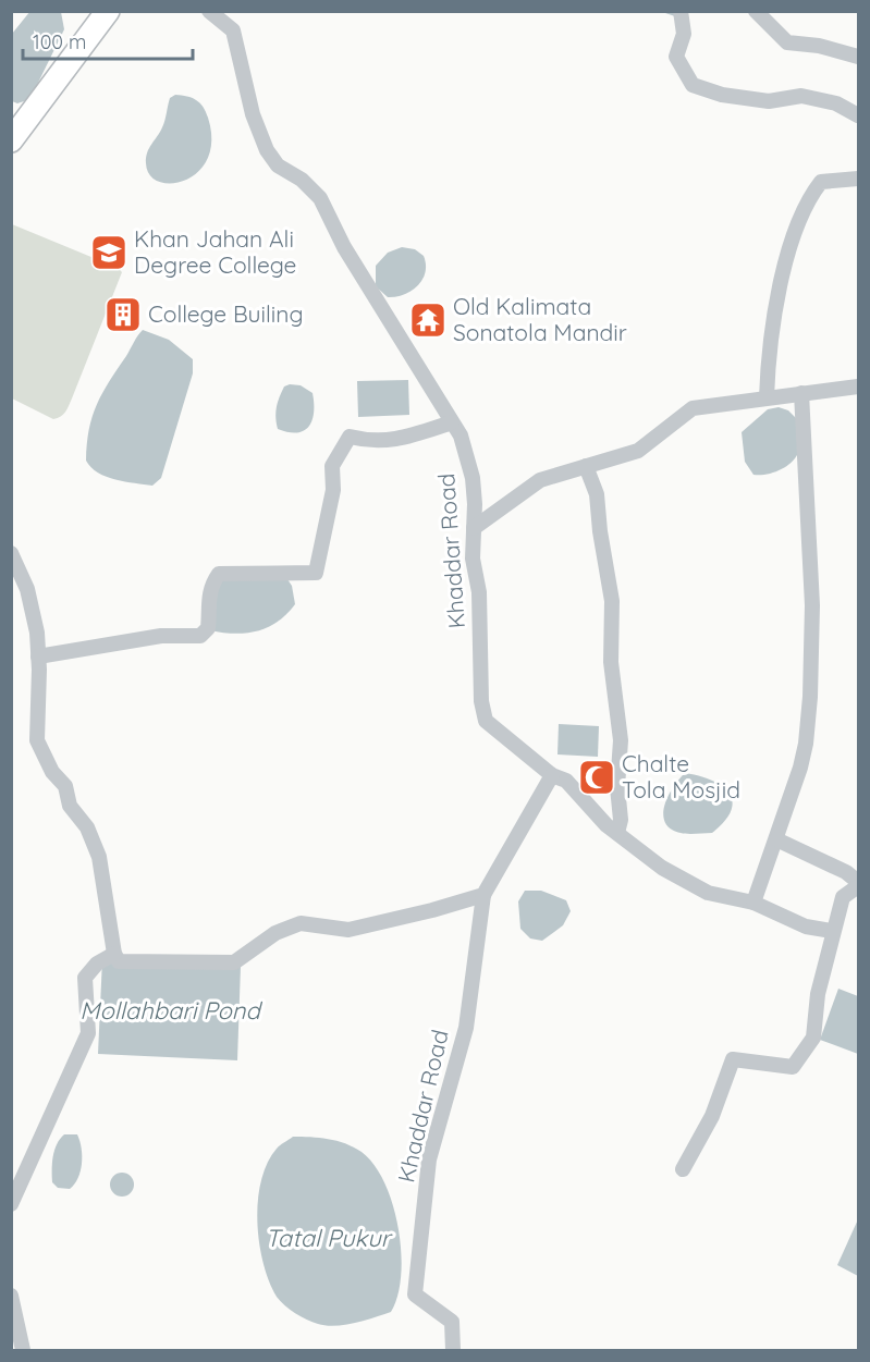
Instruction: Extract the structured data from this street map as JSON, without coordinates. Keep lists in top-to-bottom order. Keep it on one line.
{"streets":{"street":["Khaddar Road"]},"water":["Mollahbari Pond","Tatal Pukur"],"places":{"school or university":["Khan Jahan Ali Degree College"],"building":["College Builing"],"temple":["Old Kalimata Sonatola Mandir"],"mosque":["Chalte Tola Mosjid"]},"scale_bar":"100 m"}
